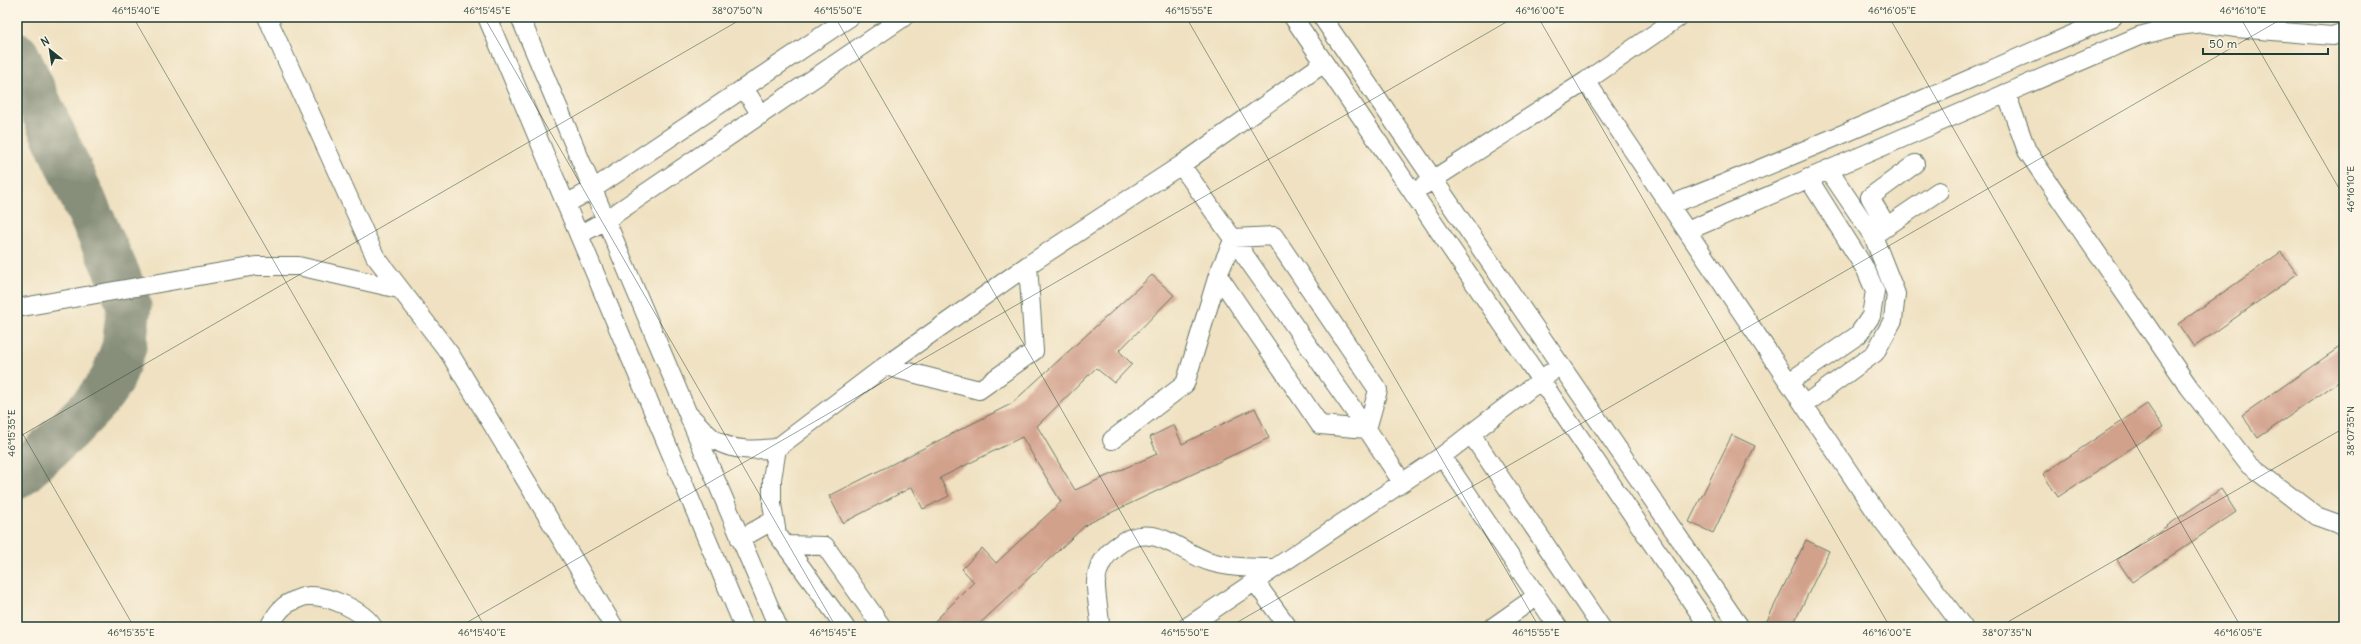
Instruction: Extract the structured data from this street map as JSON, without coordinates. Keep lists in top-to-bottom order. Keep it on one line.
{"scale_bar":"50 m","north":"top left","coordinates":["46°15'40\"E","46°15'45\"E","38°07'50\"N","46°15'50\"E","46°15'55\"E","46°16'00\"E","46°16'05\"E","46°16'10\"E","38°07'35\"N","46°15'35\"E"]}
